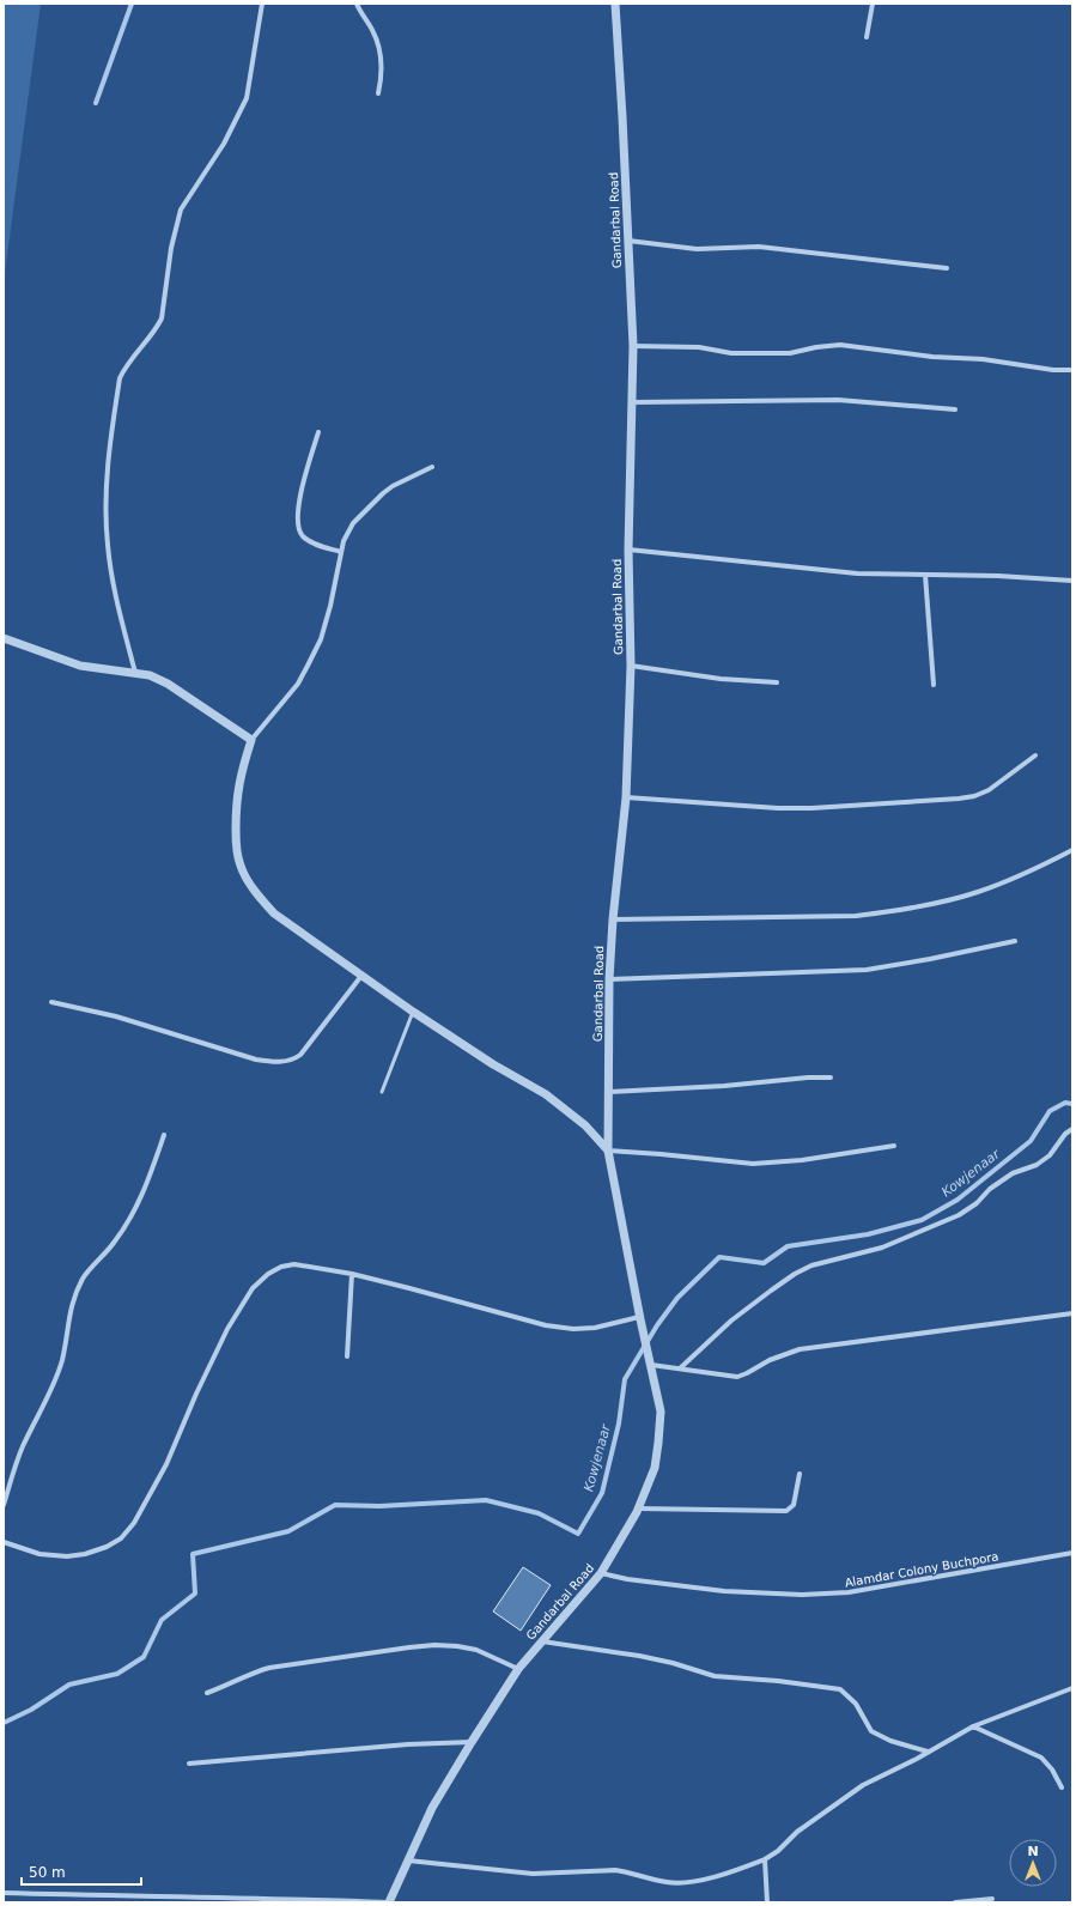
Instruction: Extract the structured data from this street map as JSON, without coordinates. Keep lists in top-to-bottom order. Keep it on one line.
{"streets":{"street":["Gandarbal Road","Alamdar Colony Buchpora"]},"crossings":[["Gandarbal Road","Alamdar Colony Buchpora"]],"water":["Kowjenaar"],"scale_bar":"50 m","north":"top"}
